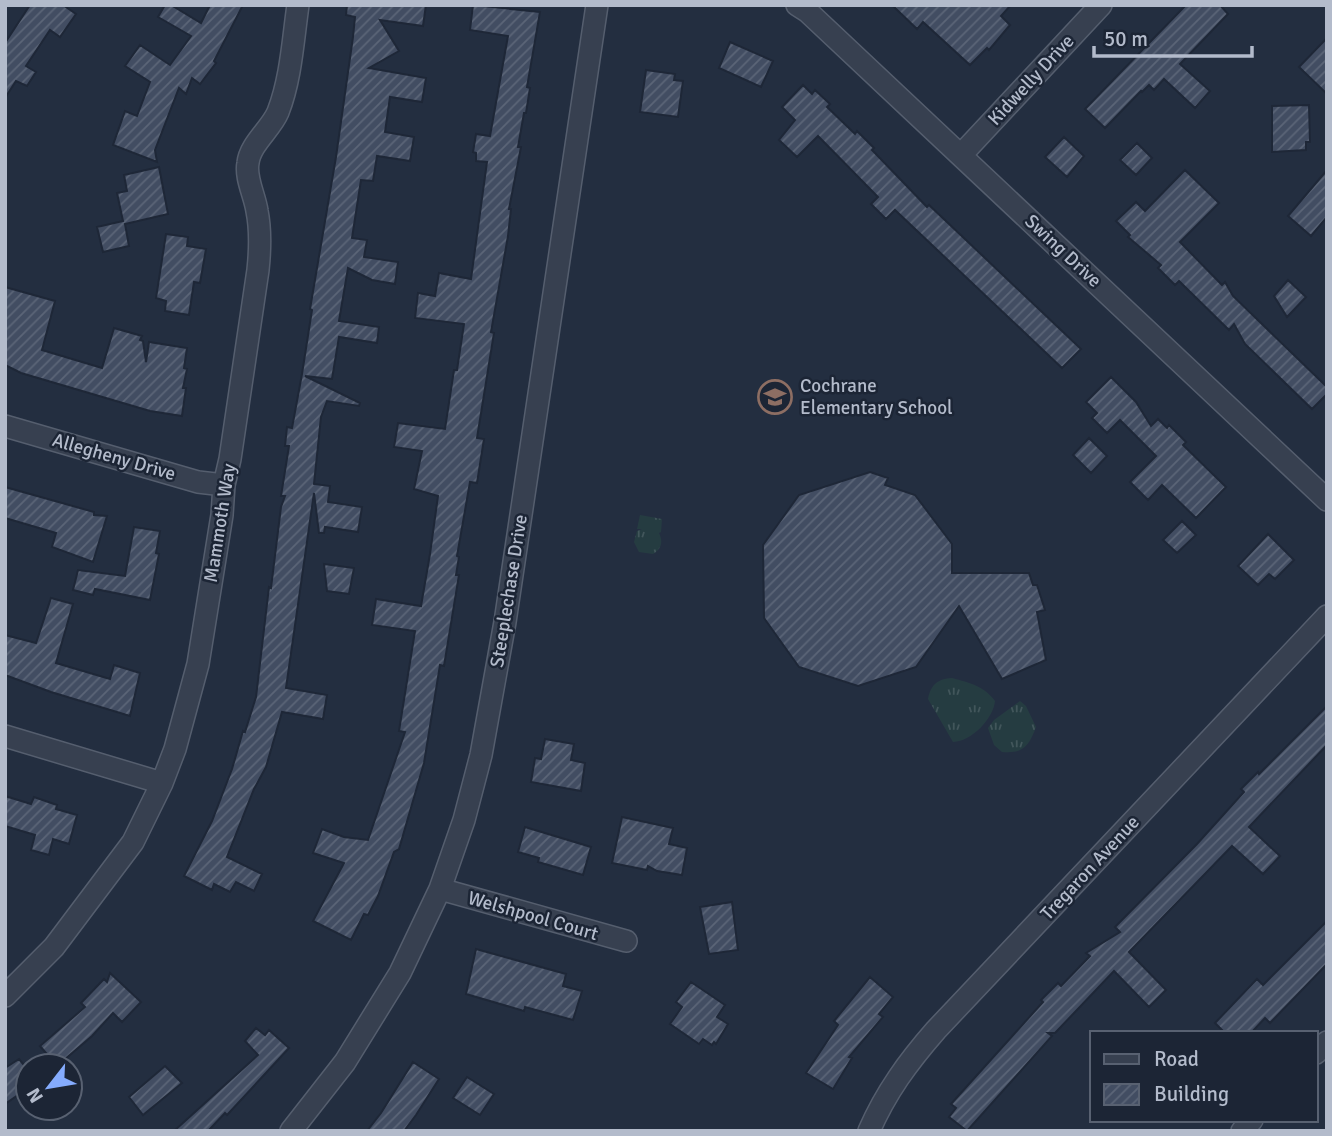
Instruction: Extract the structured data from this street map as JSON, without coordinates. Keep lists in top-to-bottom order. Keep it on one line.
{"streets":{"street":["Kidwelly Drive","Swing Drive","Allegheny Drive","Mammoth Way","Steeplechase Drive","Tregaron Avenue","Welshpool Court"]},"crossings":[["Kidwelly Drive","Swing Drive"],["Allegheny Drive","Mammoth Way"],["Steeplechase Drive","Welshpool Court"]],"places":{"school or university":["Cochrane Elementary School"]},"legend":["Road","Building"],"scale_bar":"50 m","north":"bottom left"}
